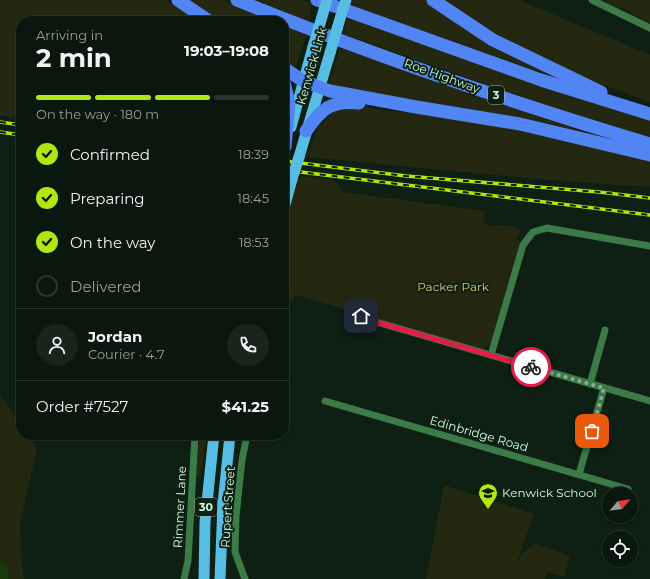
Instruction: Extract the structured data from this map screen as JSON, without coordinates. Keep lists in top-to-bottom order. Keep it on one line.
{"streets":{"highway":["Kenwick Link","Roe Highway","3","30"],"street":["Edinbridge Road","Rimmer Lane","Rupert Street"]},"parks":["Packer Park"],"places":{"school or university":["Kenwick School"]},"north":"top right","page":{"heading":["2 min","Arriving in","19:03–19:08"],"panel":["Jordan","Courier · 4.7","Order #7527","$41.25"],"bar":"On the way · 180 m","list":[["Confirmed","18:39"],["Preparing","18:45"],["On the way","18:53"],"Delivered"]}}
